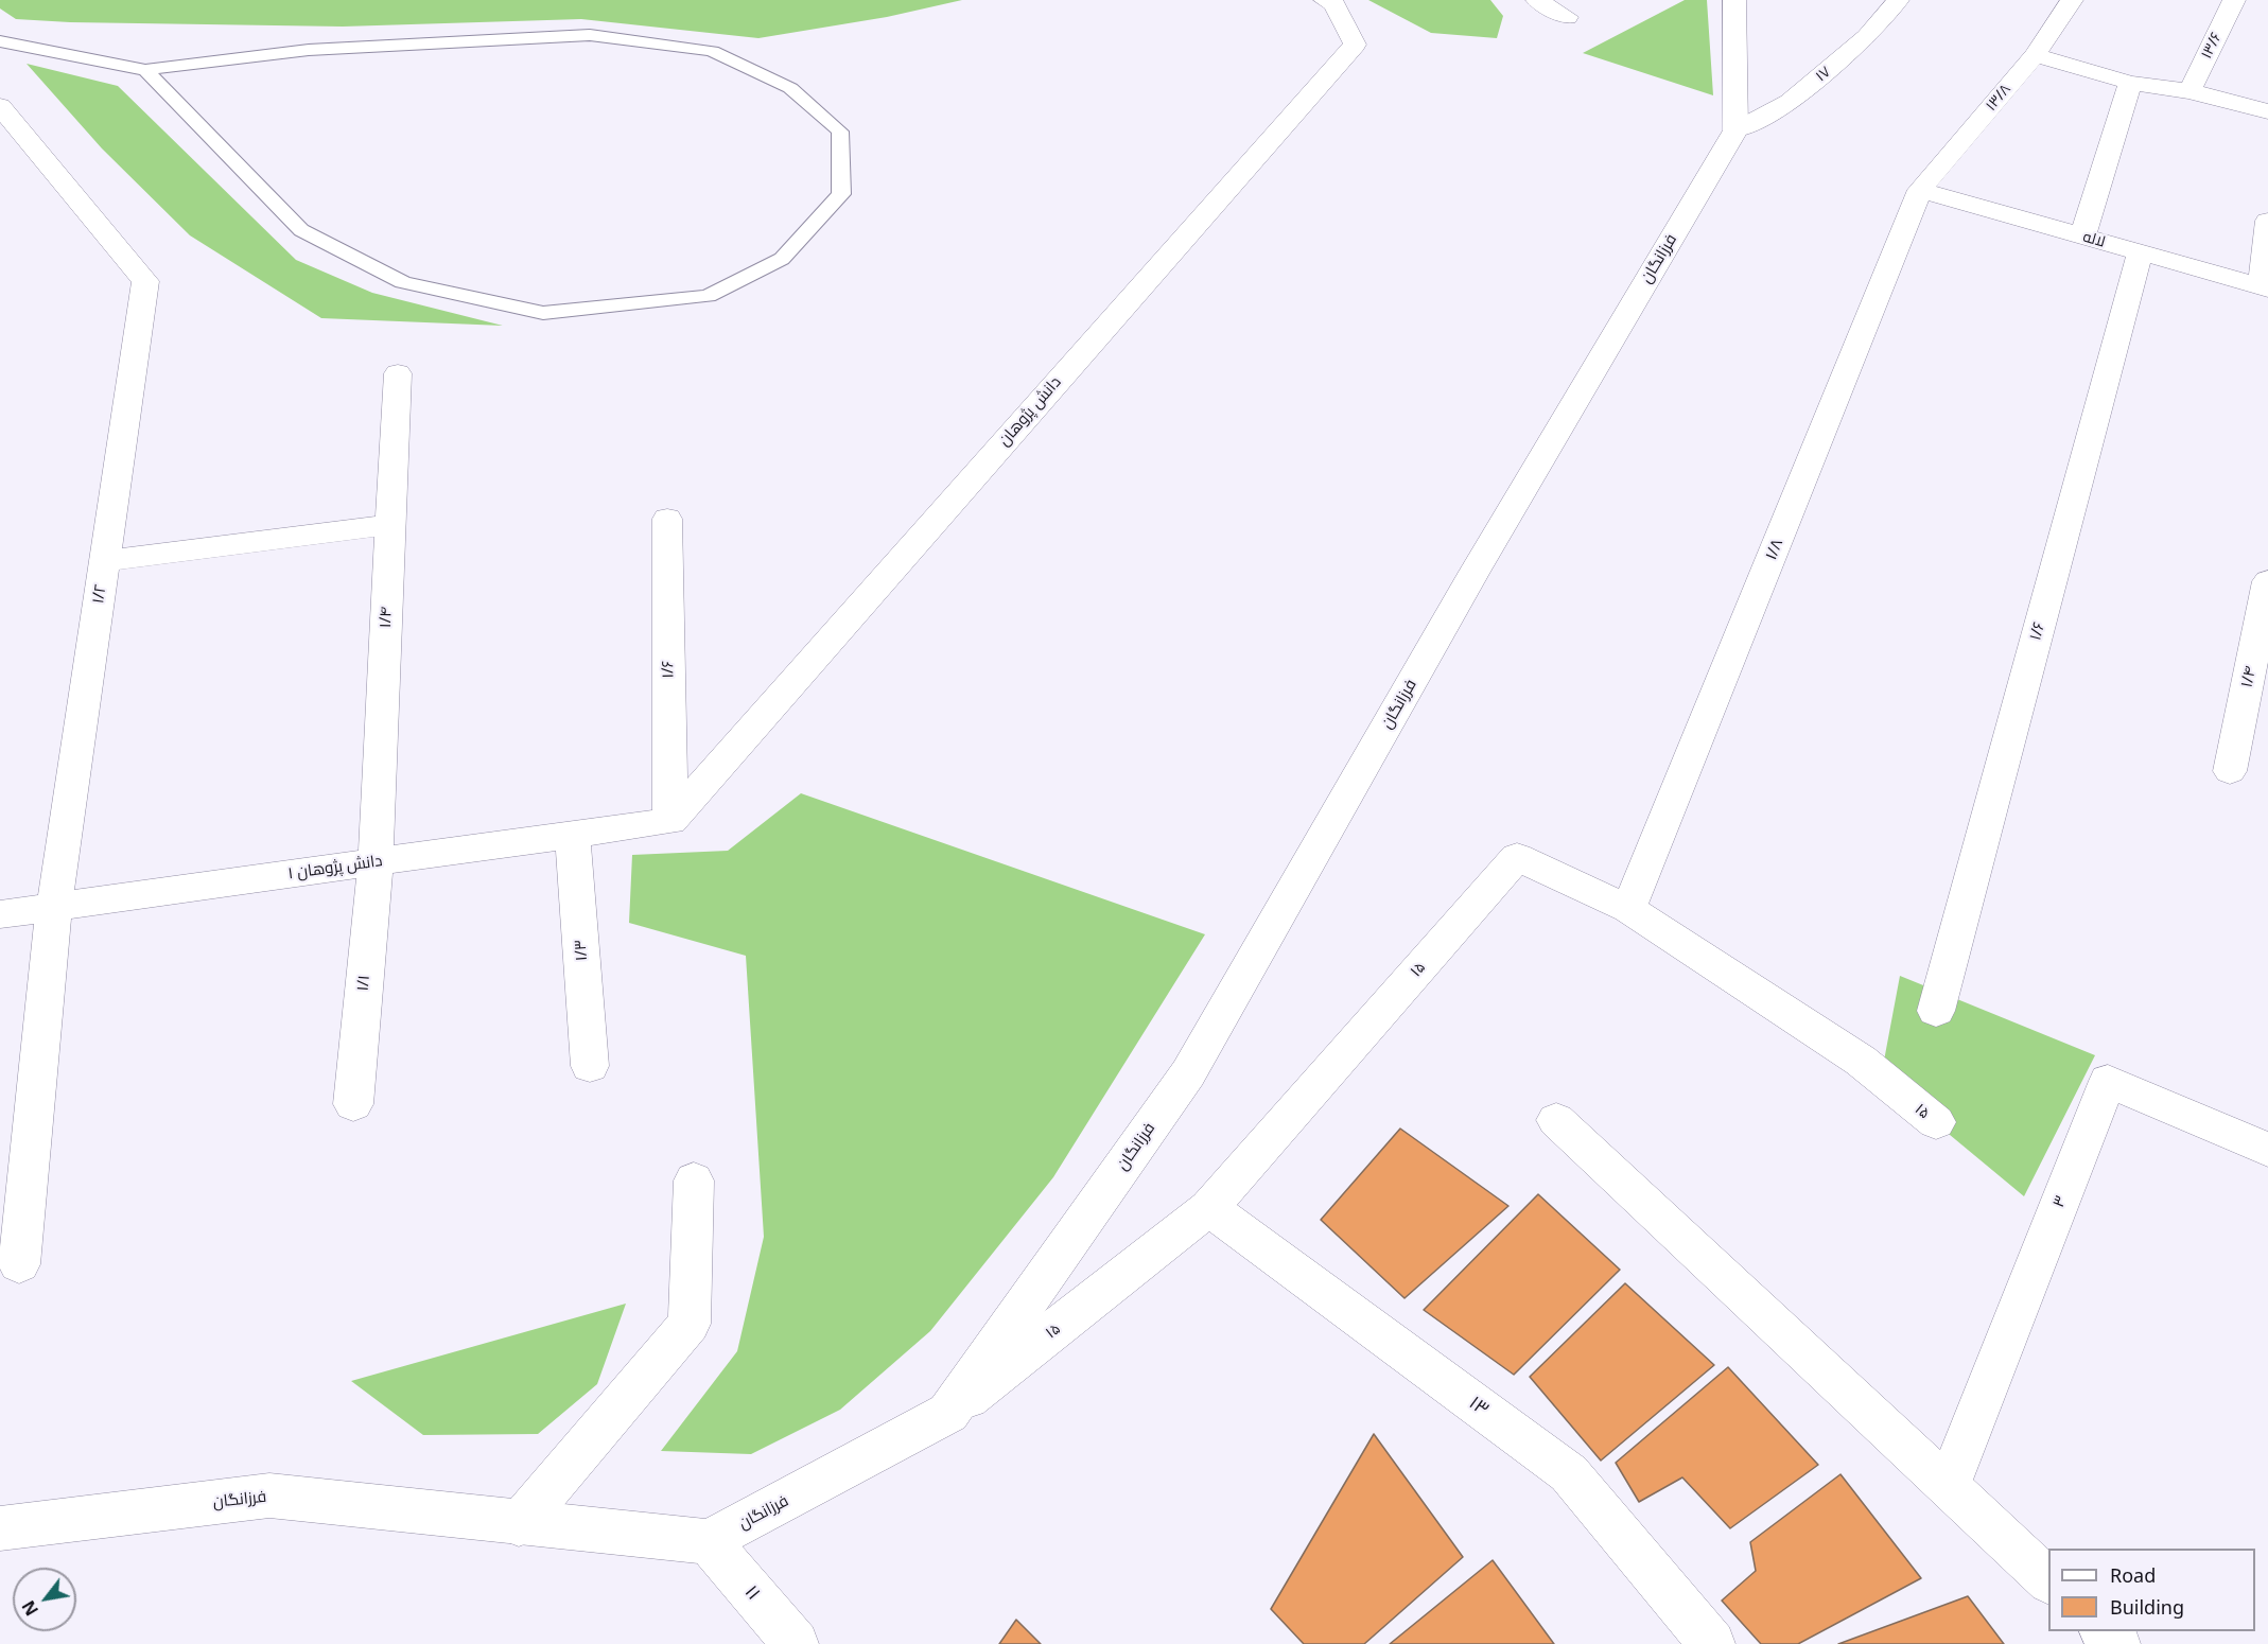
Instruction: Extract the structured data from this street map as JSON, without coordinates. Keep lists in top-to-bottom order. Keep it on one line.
{"streets":{"street":["۱۳/۶","۱۷","۱۳/۸","لاله","فرزانگان","دانش پژوهان","۱/۸","۱/۲","۱/۴","۱/۶","دانش پژوهان ۱","۱/۳","۱۵","۱/۱","۳","۱۳","۱۱"]},"crossings":[["۱۷","فرزانگان"],["۱۳/۸","لاله"],["۱۳/۸","۱/۸"],["لاله","۱/۸"],["لاله","۱/۶"],["فرزانگان","۱۵"],["فرزانگان","۱۱"],["دانش پژوهان","۱/۶"],["دانش پژوهان","دانش پژوهان ۱"],["۱/۸","۱۵"],["۱/۲","دانش پژوهان ۱"],["۱/۴","دانش پژوهان ۱"],["۱/۴","۱/۱"],["۱/۶","دانش پژوهان ۱"],["دانش پژوهان ۱","۱/۳"],["دانش پژوهان ۱","۱/۱"],["۱۵","۱۳"]],"legend":["Road","Building"],"north":"bottom left"}
